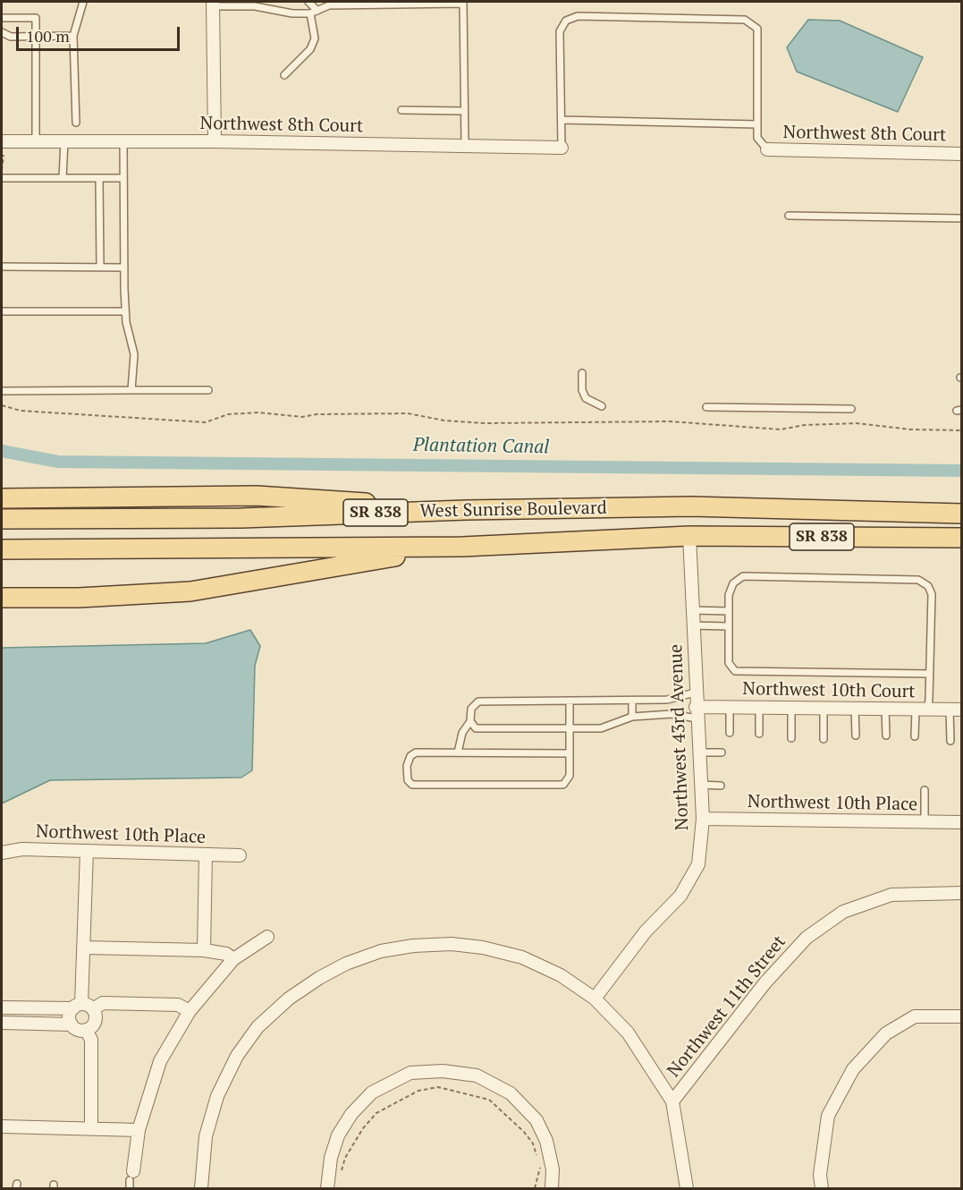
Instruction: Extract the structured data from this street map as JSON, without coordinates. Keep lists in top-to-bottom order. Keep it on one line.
{"streets":{"main road":["West Sunrise Boulevard","SR 838"],"street":["Northwest 8th Court","Northwest 10th Court","Northwest 43rd Avenue","Northwest 10th Place","Northwest 11th Street"]},"crossings":[["West Sunrise Boulevard","Northwest 43rd Avenue"],["Northwest 10th Court","Northwest 43rd Avenue"],["Northwest 43rd Avenue","Northwest 10th Place"]],"water":["Plantation Canal"],"scale_bar":"100 m"}
